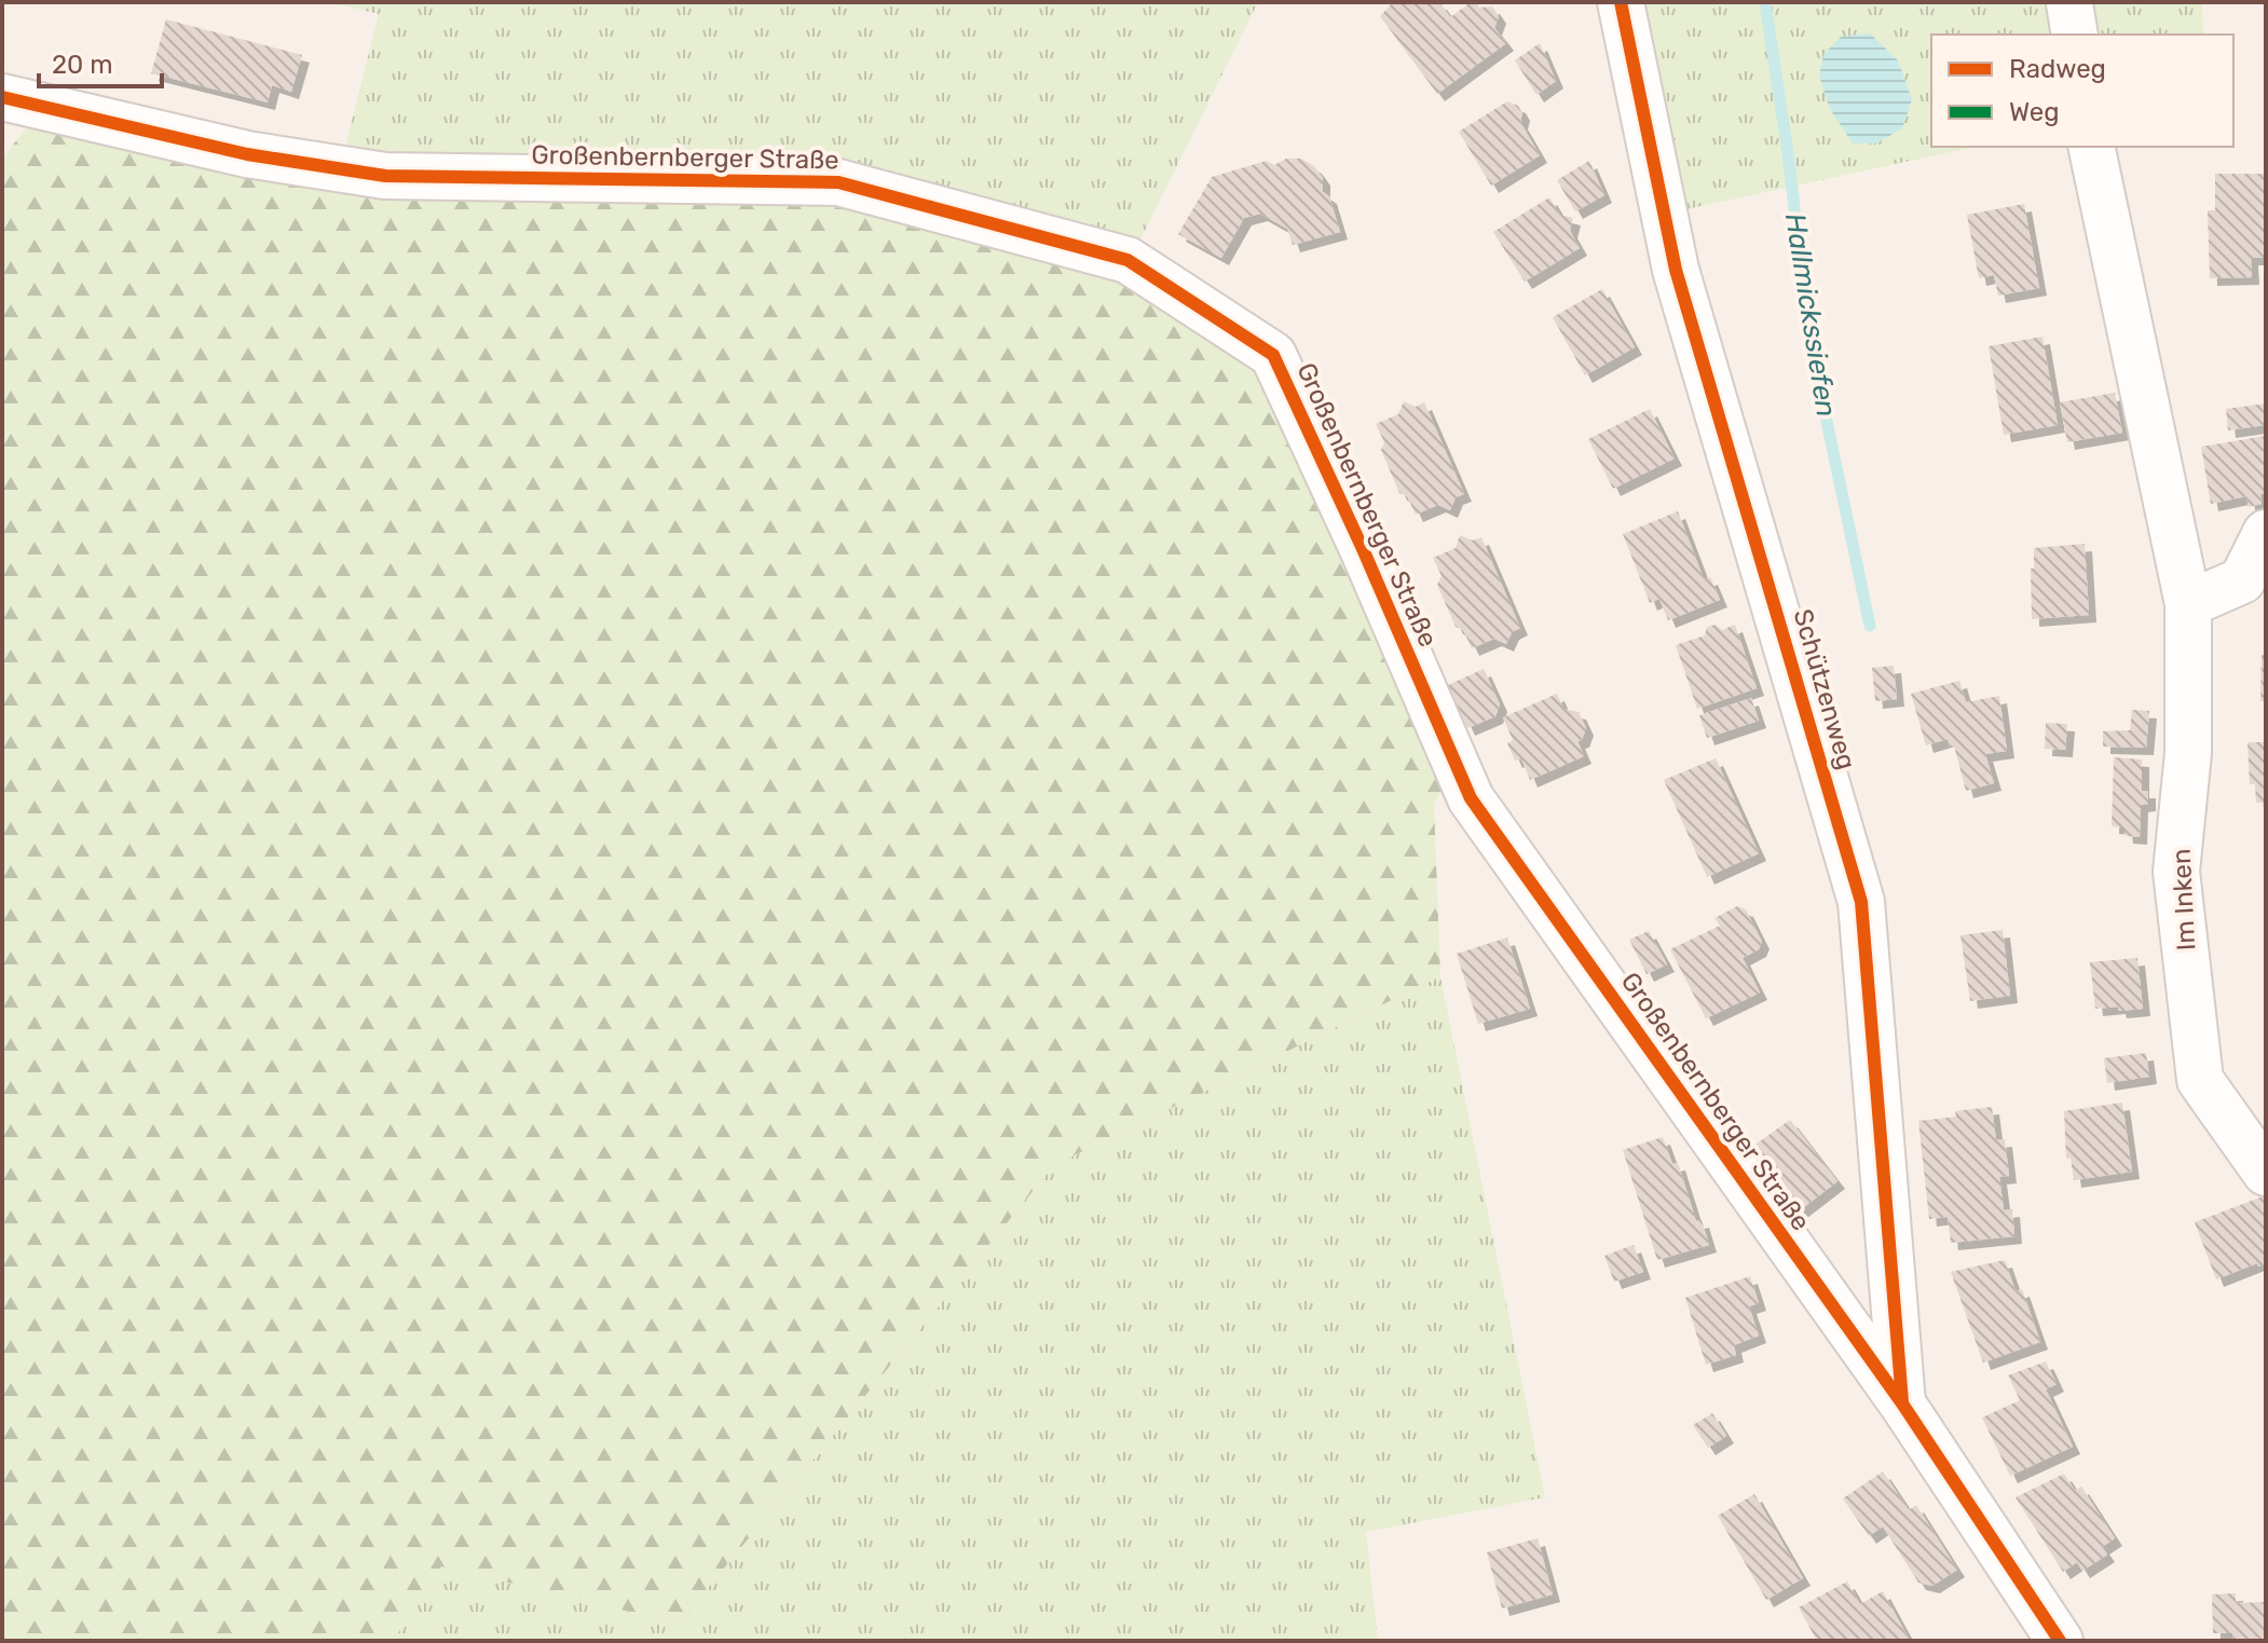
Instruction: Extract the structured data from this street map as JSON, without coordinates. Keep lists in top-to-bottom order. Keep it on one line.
{"streets":{"street":["Großenbernberger Straße","Schützenweg","Im Inken"]},"crossings":[["Großenbernberger Straße","Schützenweg"]],"water":["Hallmickssiefen"],"legend":["Radweg","Weg"],"scale_bar":"20 m"}
